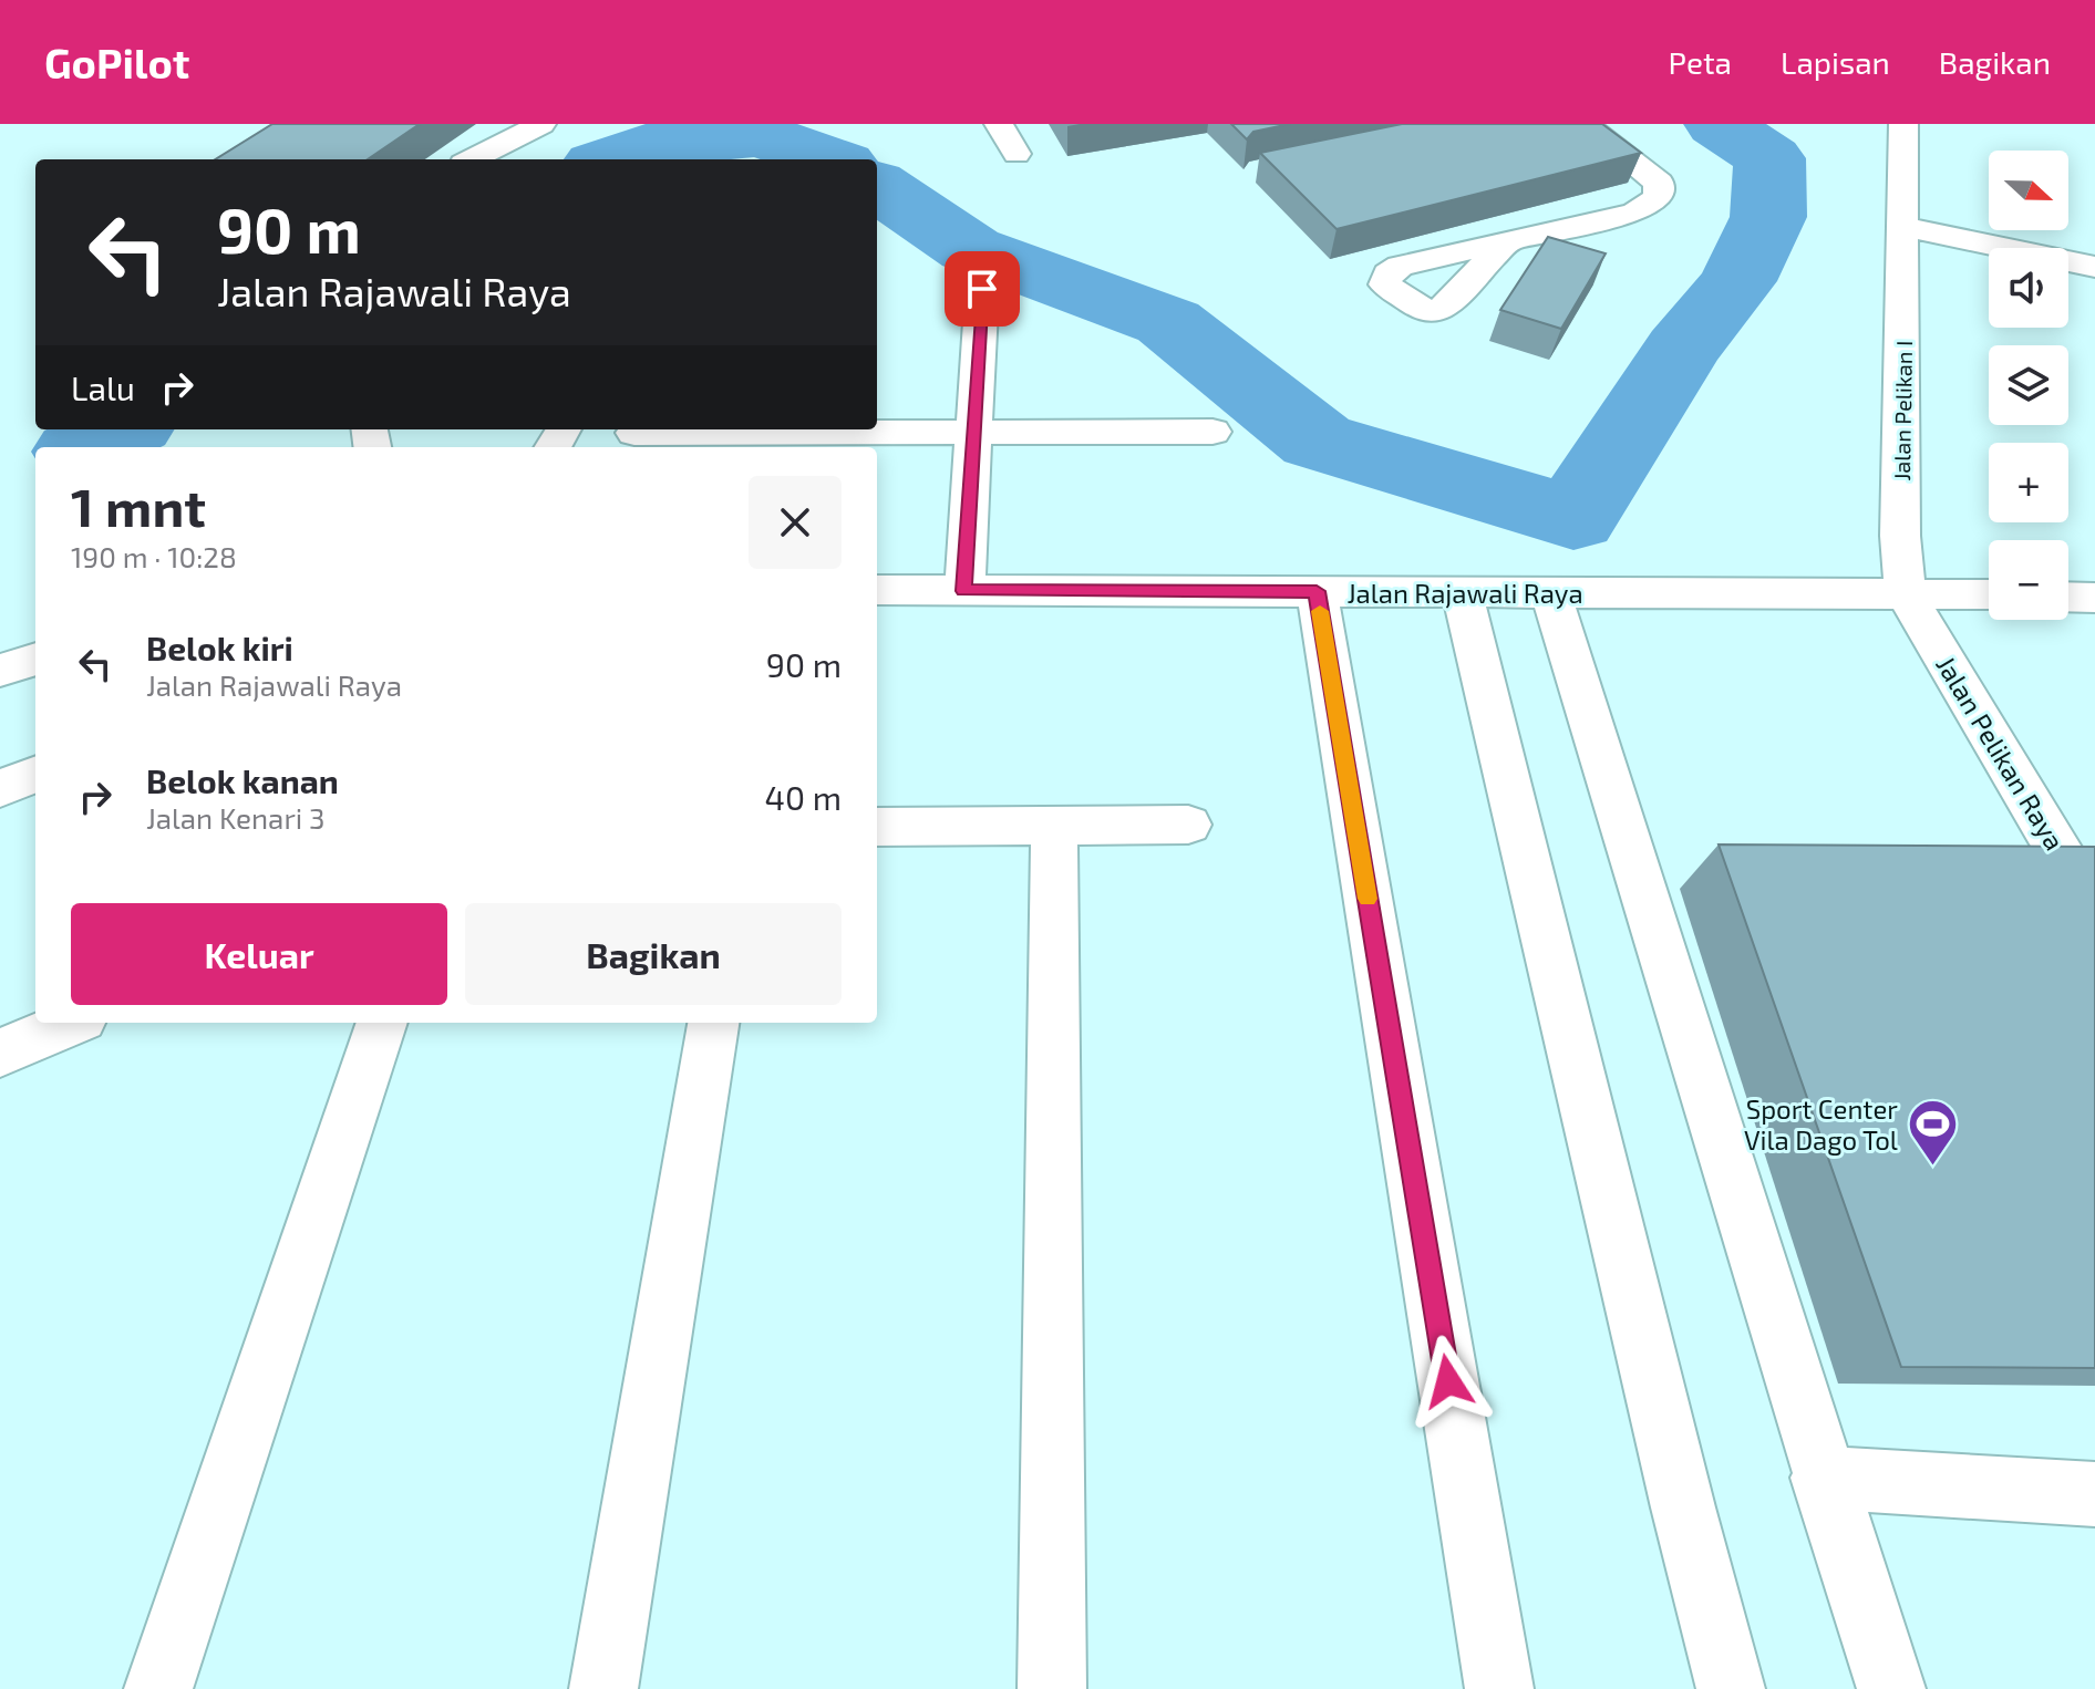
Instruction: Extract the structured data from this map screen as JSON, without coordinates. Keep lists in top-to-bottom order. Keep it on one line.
{"streets":{"street":["Jalan Pelikan I","Jalan Rajawali Raya","Jalan Pelikan Raya"]},"crossings":[["Jalan Pelikan I","Jalan Rajawali Raya"],["Jalan Pelikan I","Jalan Pelikan Raya"],["Jalan Rajawali Raya","Jalan Pelikan Raya"]],"places":{"sports":["Sport Center Vila Dago Tol"]},"north":"right","page":{"header":"GoPilot","nav":["Peta","Lapisan","Bagikan"],"map_buttons":["+","−"],"turn":["90 m","Jalan Rajawali Raya"],"then":"Lalu","heading":["1 mnt","190 m · 10:28"],"list":[{"name":"Belok kiri","note":"Jalan Rajawali Raya","value":"90 m"},{"name":"Belok kanan","note":"Jalan Kenari 3","value":"40 m"}],"buttons":["Keluar","Bagikan"]}}
